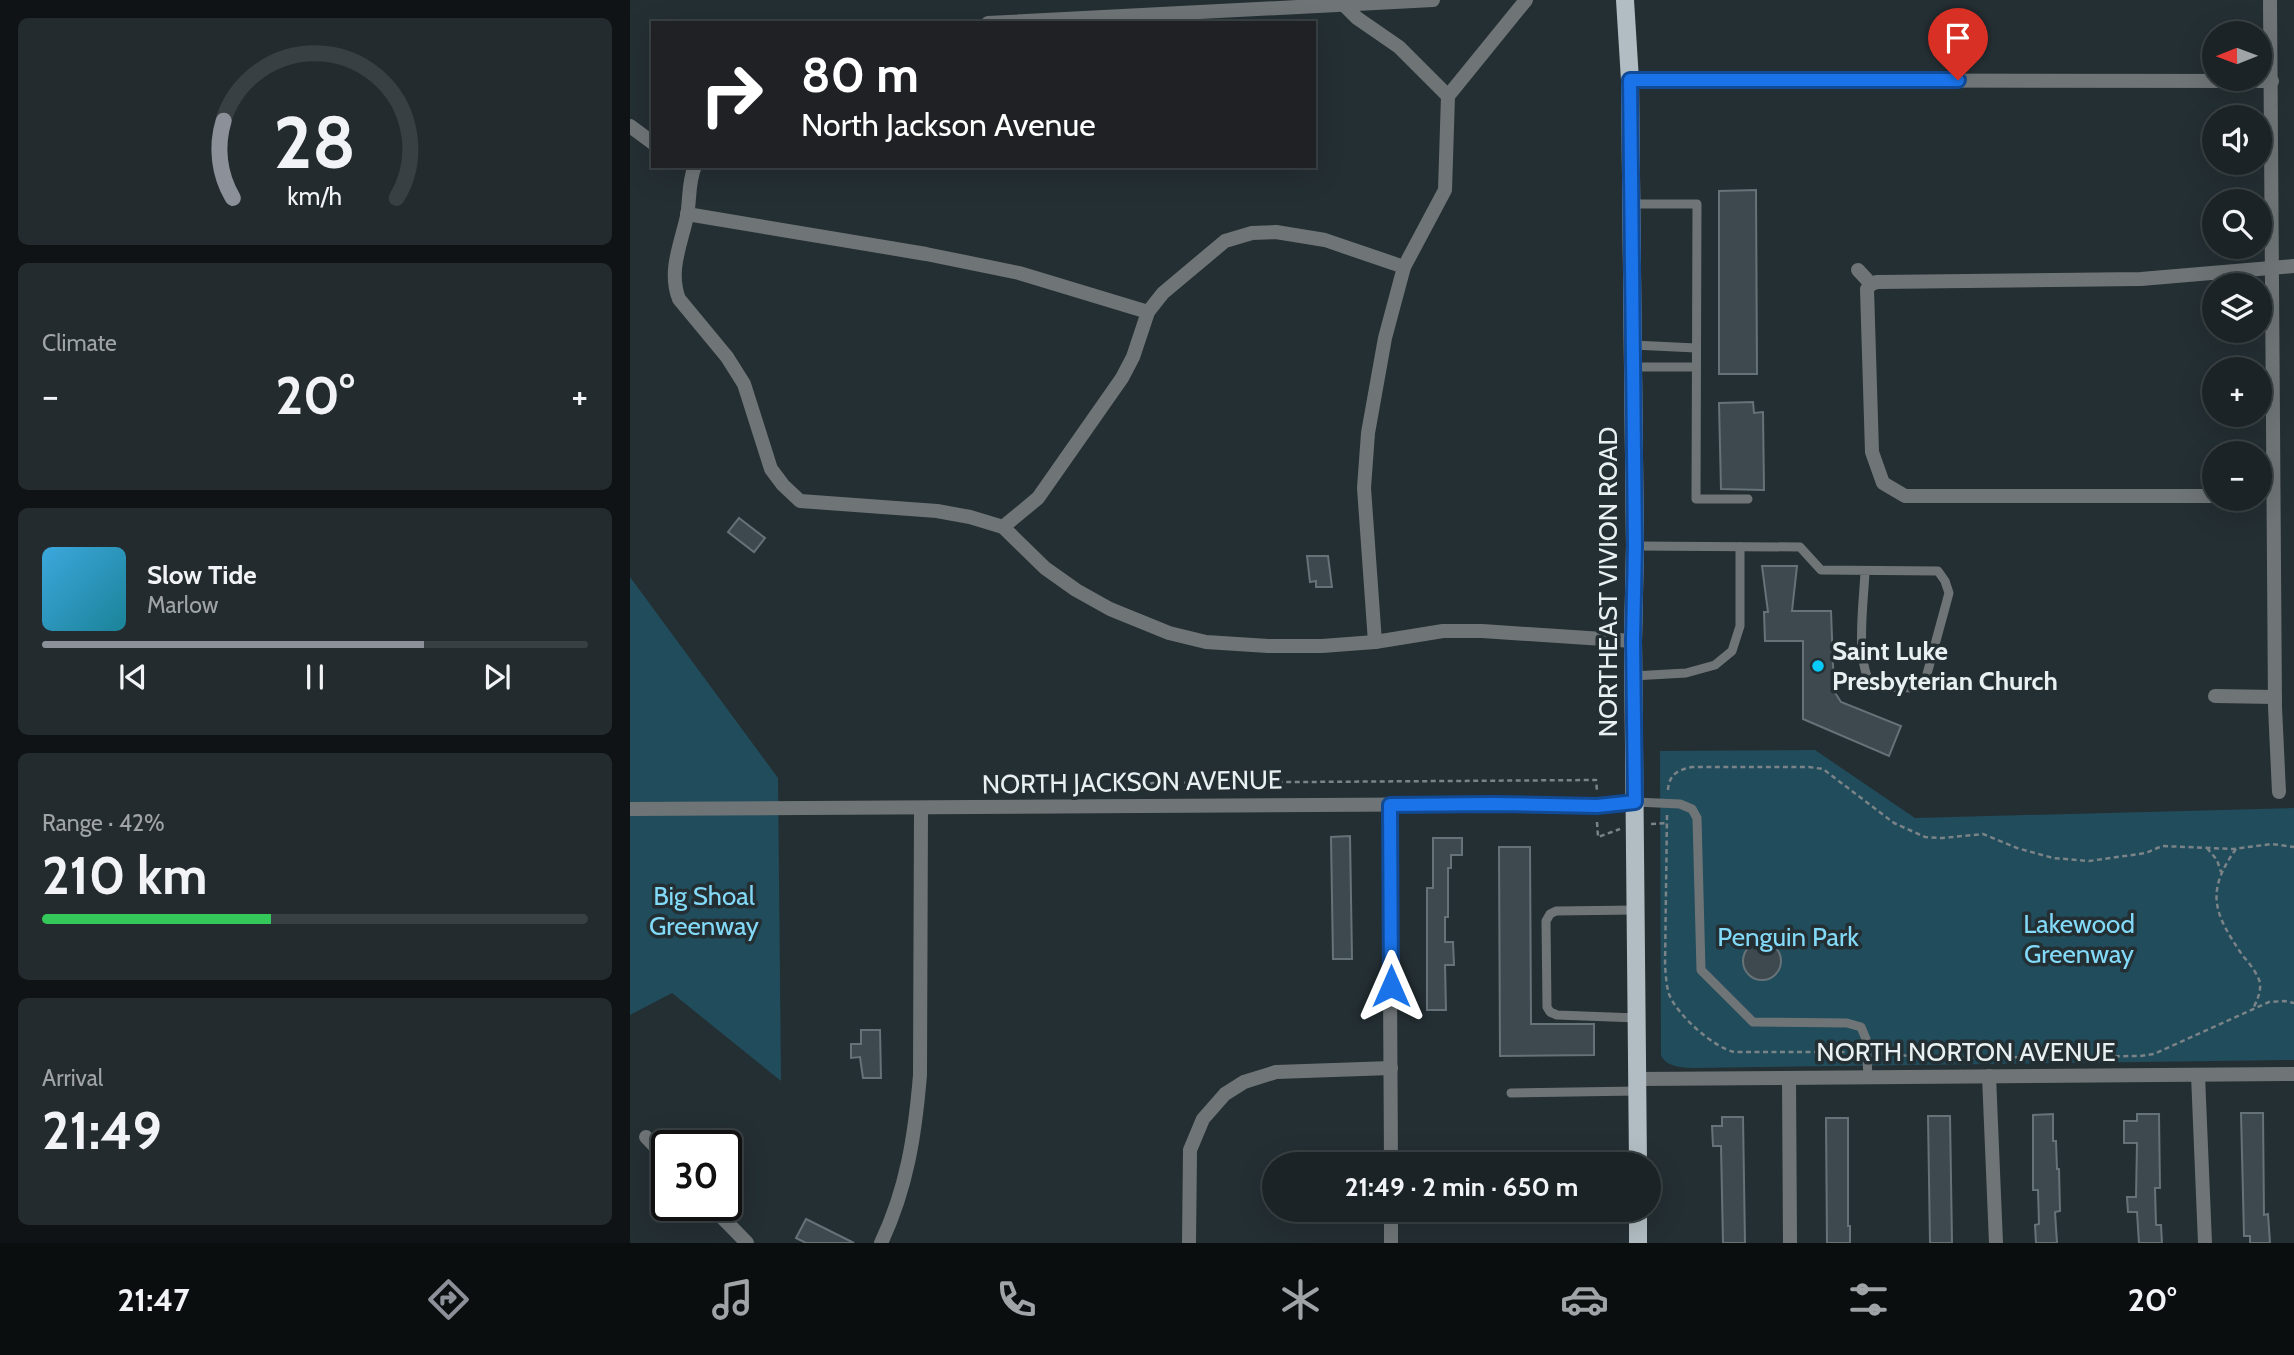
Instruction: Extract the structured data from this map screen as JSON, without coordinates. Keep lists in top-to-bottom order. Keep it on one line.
{"streets":{"main road":["NORTHEAST VIVION ROAD"],"street":["NORTH JACKSON AVENUE","NORTH NORTON AVENUE"]},"crossings":[["NORTHEAST VIVION ROAD","NORTH JACKSON AVENUE"],["NORTHEAST VIVION ROAD","NORTH NORTON AVENUE"]],"parks":["Big Shoal Greenway","Lakewood Greenway","Penguin Park"],"places":["Saint Luke Presbyterian Church"],"north":"left","page":{"map_buttons":["+","−"],"turn":["80 m","North Jackson Avenue"],"tile":["Climate",["Range · 42%","210 km"],["Arrival","21:49"]],"heat":["−","20°","+"],"song":["Slow Tide","Marlow"],"limit":"30","trip":"21:49 · 2 min · 650 m","tabs":["21:47","20°"],"gauge":["28","km/h"]}}
